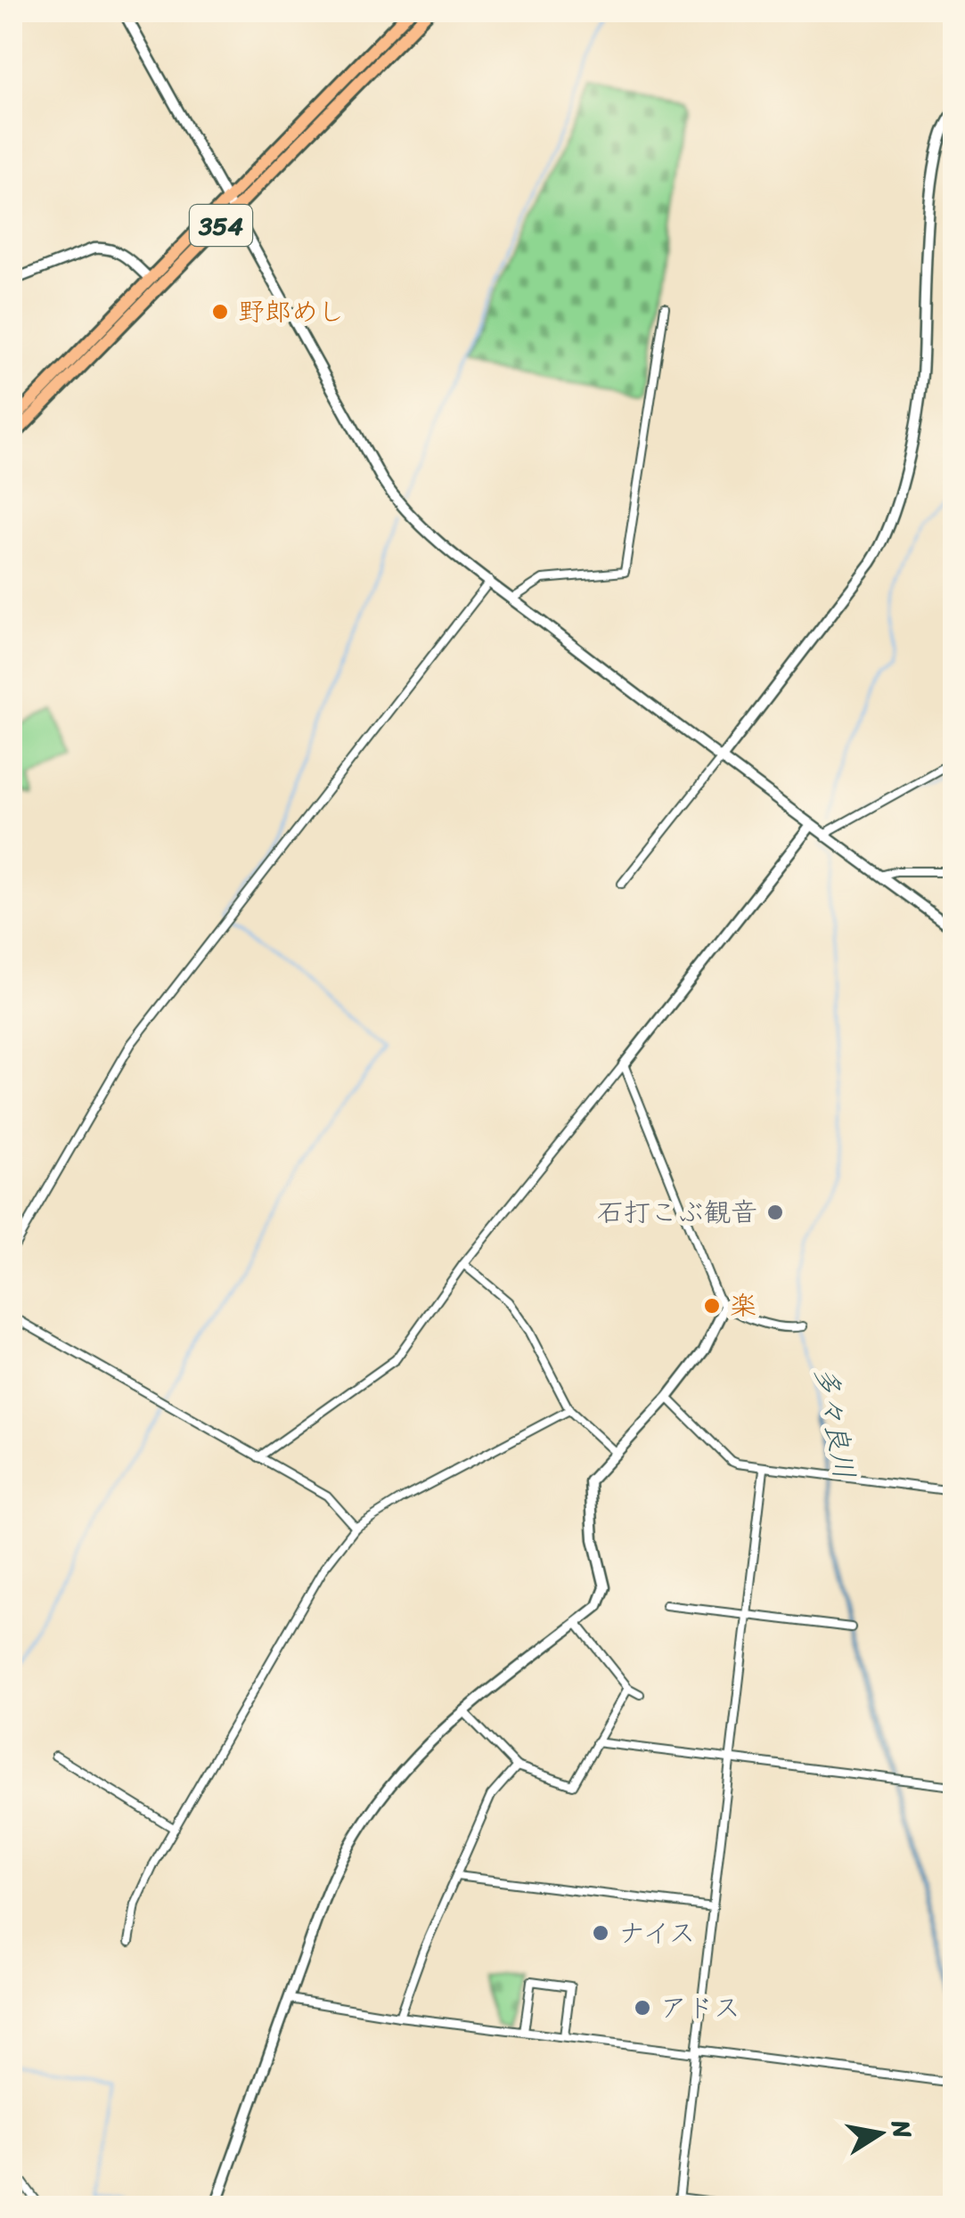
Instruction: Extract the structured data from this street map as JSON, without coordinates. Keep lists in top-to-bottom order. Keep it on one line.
{"streets":{"highway":["354"]},"water":["多々良川"],"places":["野郎めし","石打こぶ観音","楽","ナイス","アドス"],"north":"right"}
